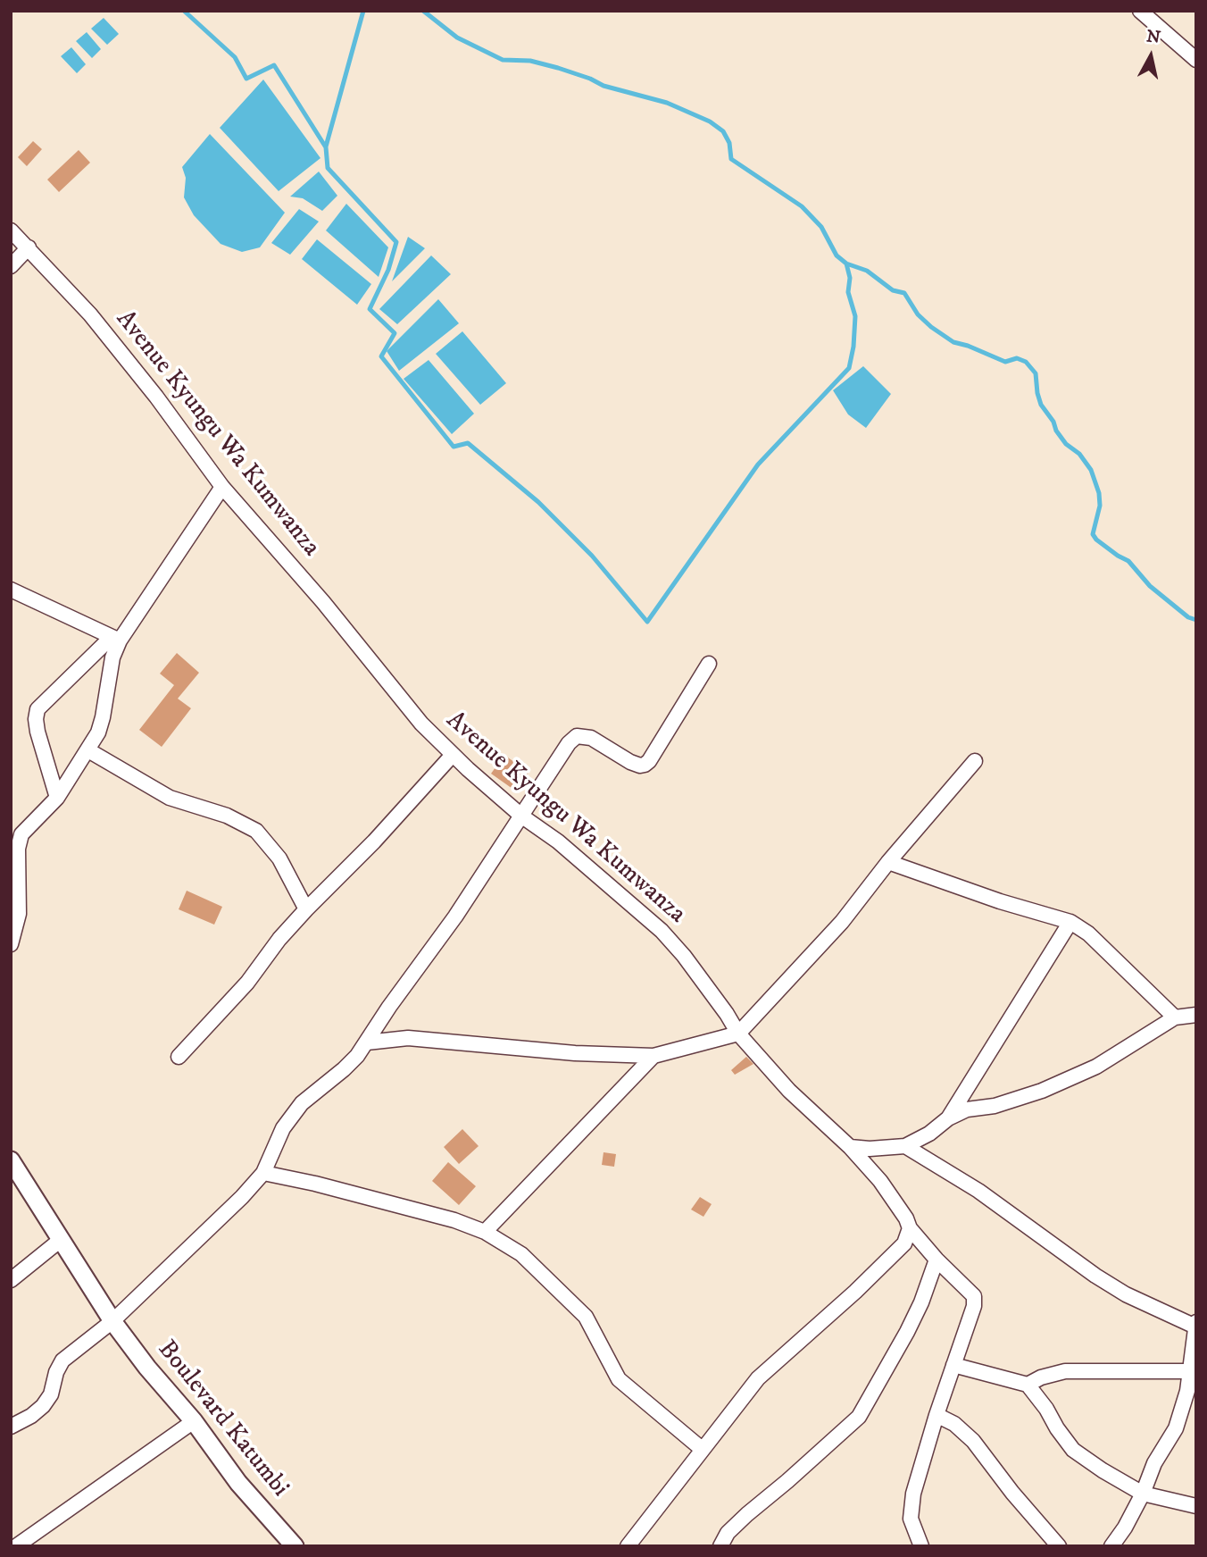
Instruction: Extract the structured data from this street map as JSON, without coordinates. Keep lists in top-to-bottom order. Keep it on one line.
{"streets":{"street":["Avenue Kyungu Wa Kumwanza","Boulevard Katumbi"]},"north":"top"}
